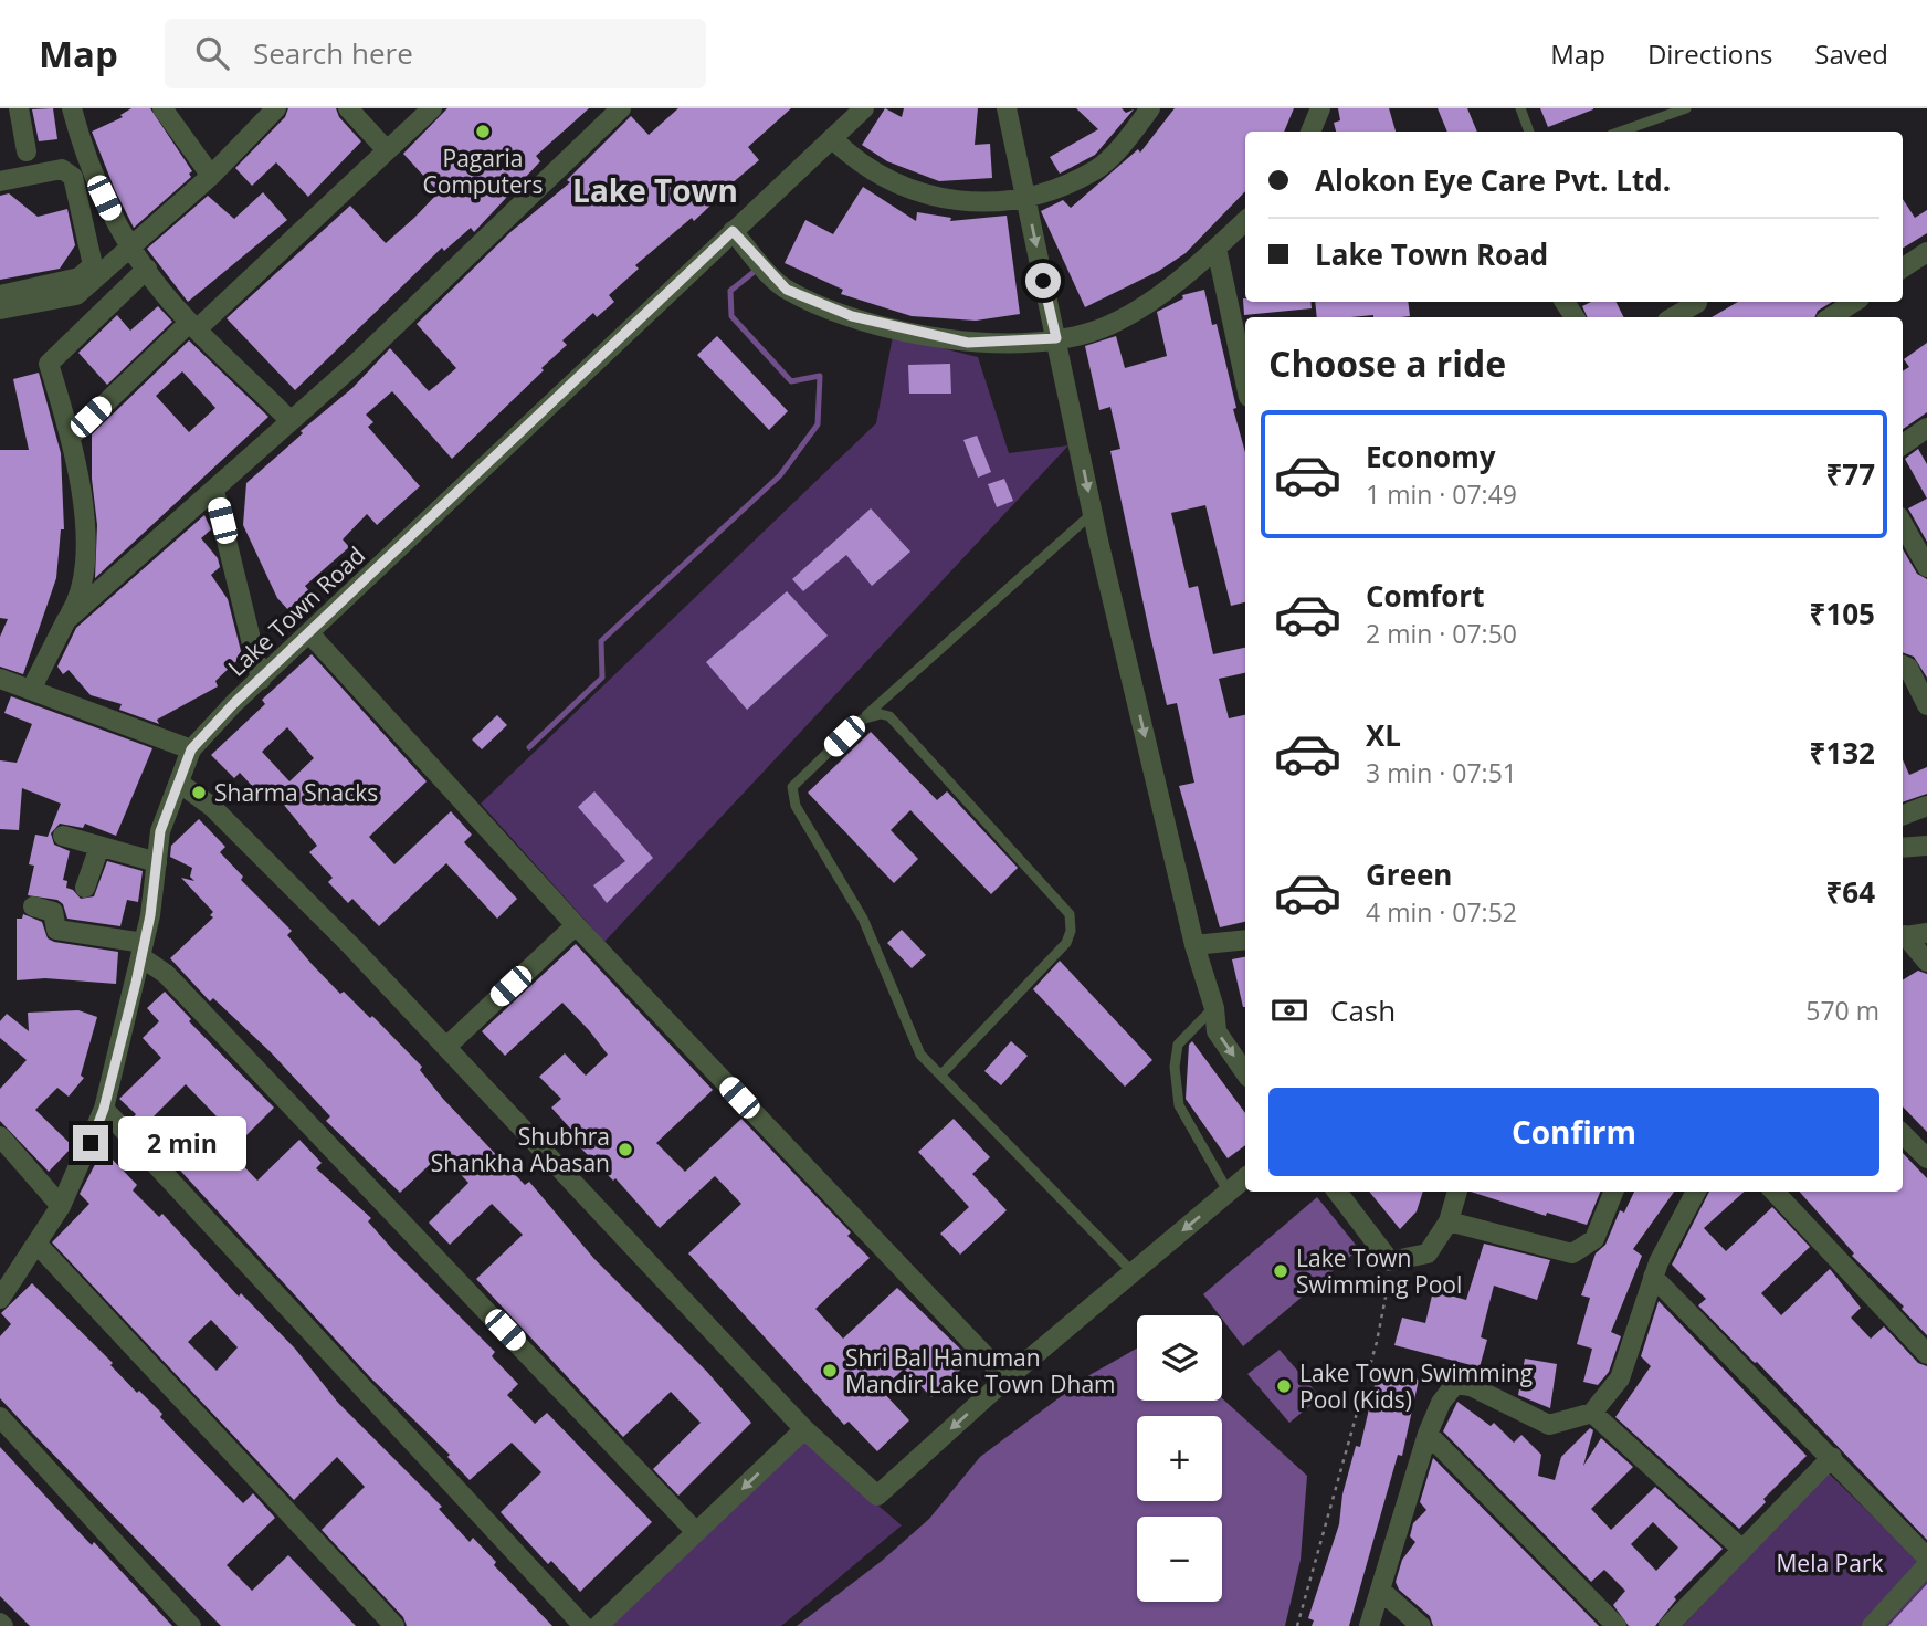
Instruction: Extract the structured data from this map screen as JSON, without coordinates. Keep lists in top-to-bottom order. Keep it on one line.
{"streets":{"street":["Lake Town Road"]},"districts":["Lake Town"],"parks":["Mela Park"],"places":["Pagaria Computers","Sharma Snacks","Shubhra Shankha Abasan","Lake Town Swimming Pool","Shri Bal Hanuman Mandir Lake Town Dham","Lake Town Swimming Pool (Kids)"],"page":{"header":"Map","search":"Search here","nav":["Map","Directions","Saved"],"banner":["Alokon Eye Care Pvt. Ltd.","Lake Town Road"],"heading":"Choose a ride","list":[{"name":"Economy","note":"1 min · 07:49","value":"₹77"},{"name":"Comfort","note":"2 min · 07:50","value":"₹105"},{"name":"XL","note":"3 min · 07:51","value":"₹132"},{"name":"Green","note":"4 min · 07:52","value":"₹64"}],"pay":["Cash","570 m"],"buttons":"Confirm","bubble":"2 min","map_buttons":["+","−"]}}
